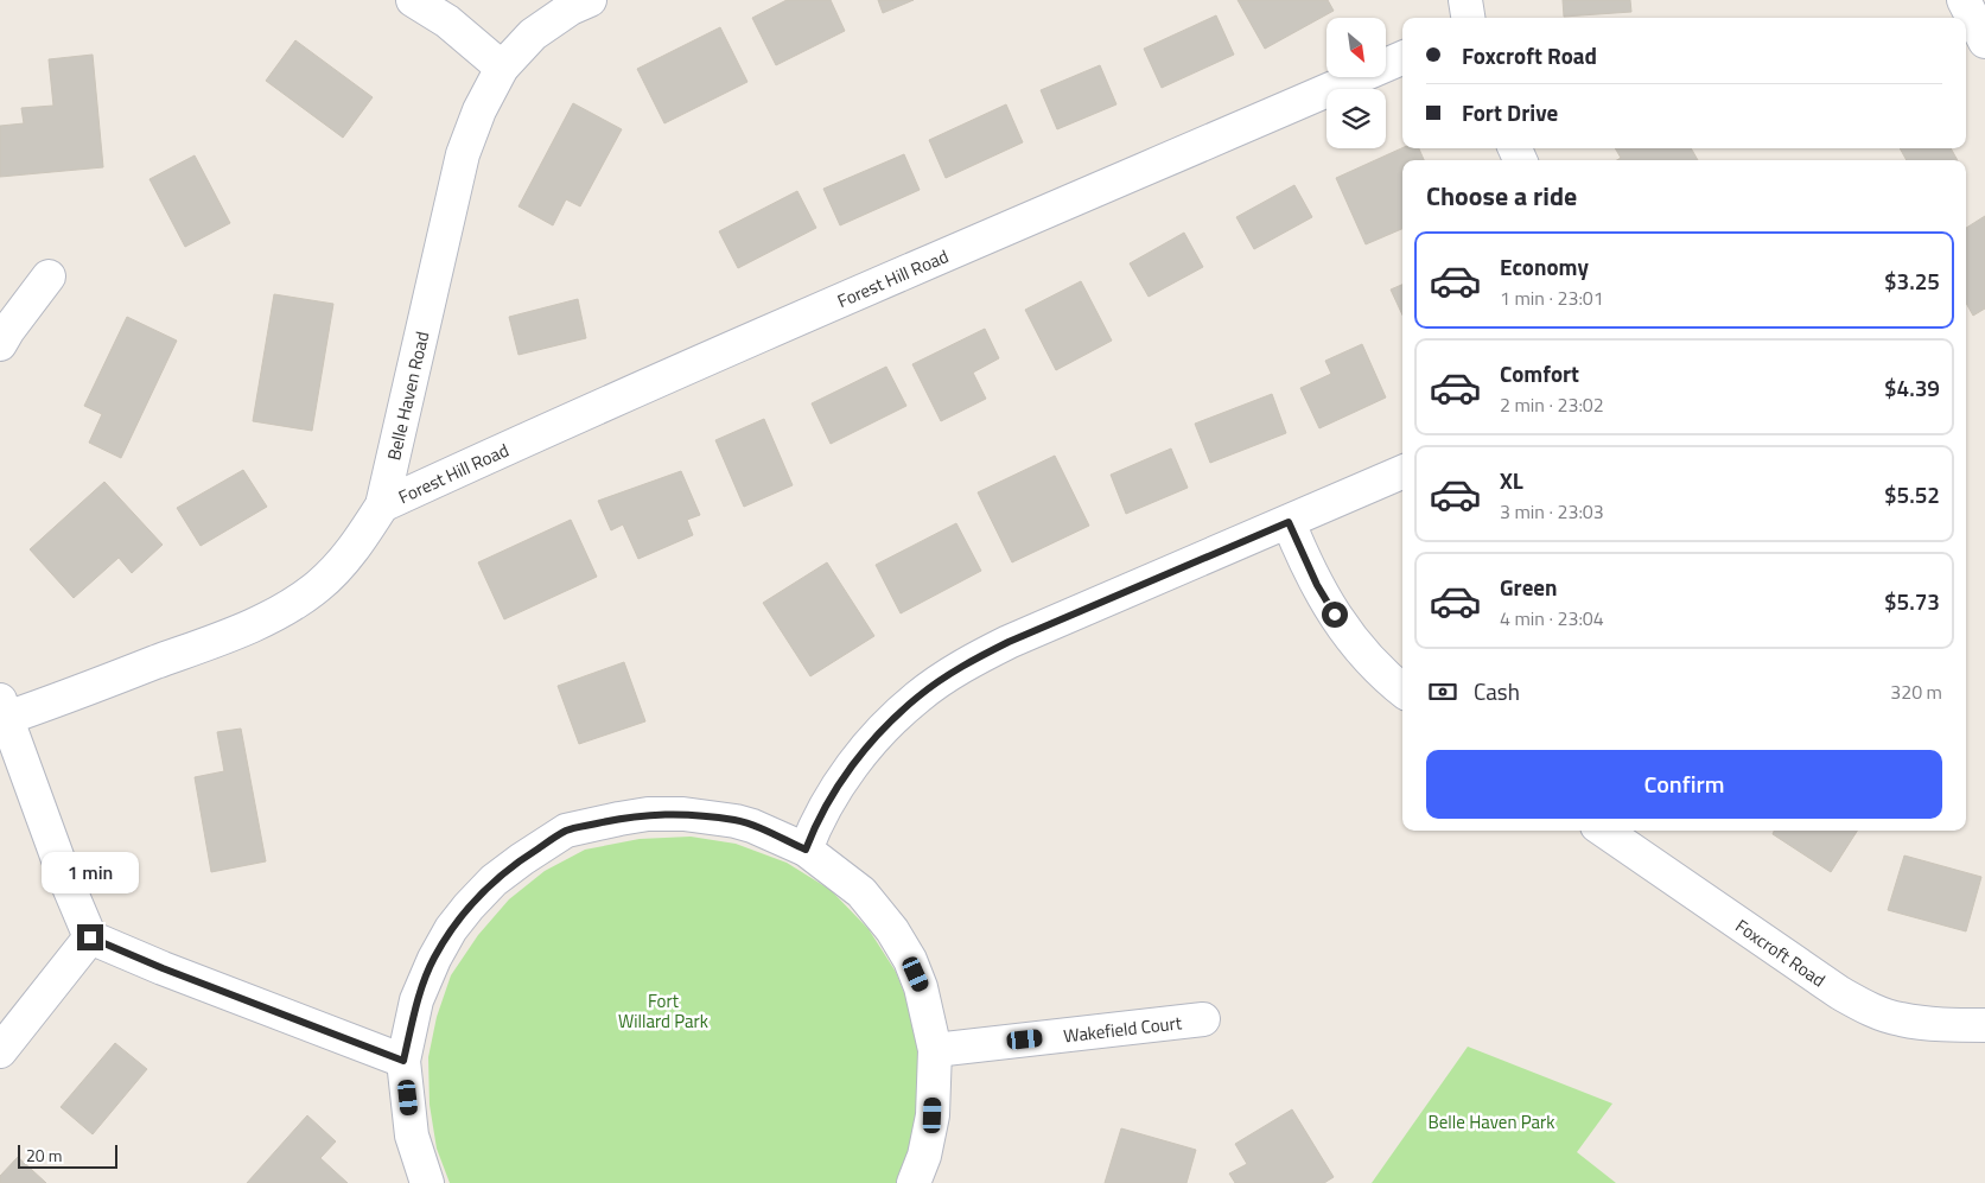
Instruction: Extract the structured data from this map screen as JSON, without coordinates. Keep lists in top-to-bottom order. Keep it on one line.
{"streets":{"street":["Forest Hill Road","Belle Haven Road","Foxcroft Road","Wakefield Court"]},"crossings":[["Forest Hill Road","Belle Haven Road"]],"parks":["Fort Willard Park","Belle Haven Park"],"scale_bar":"20 m","north":"bottom right","page":{"banner":["Foxcroft Road","Fort Drive"],"heading":"Choose a ride","list":[{"name":"Economy","note":"1 min · 23:01","value":"$3.25"},{"name":"Comfort","note":"2 min · 23:02","value":"$4.39"},{"name":"XL","note":"3 min · 23:03","value":"$5.52"},{"name":"Green","note":"4 min · 23:04","value":"$5.73"}],"pay":["Cash","320 m"],"buttons":"Confirm","bubble":"1 min","scale":"20 m"}}
